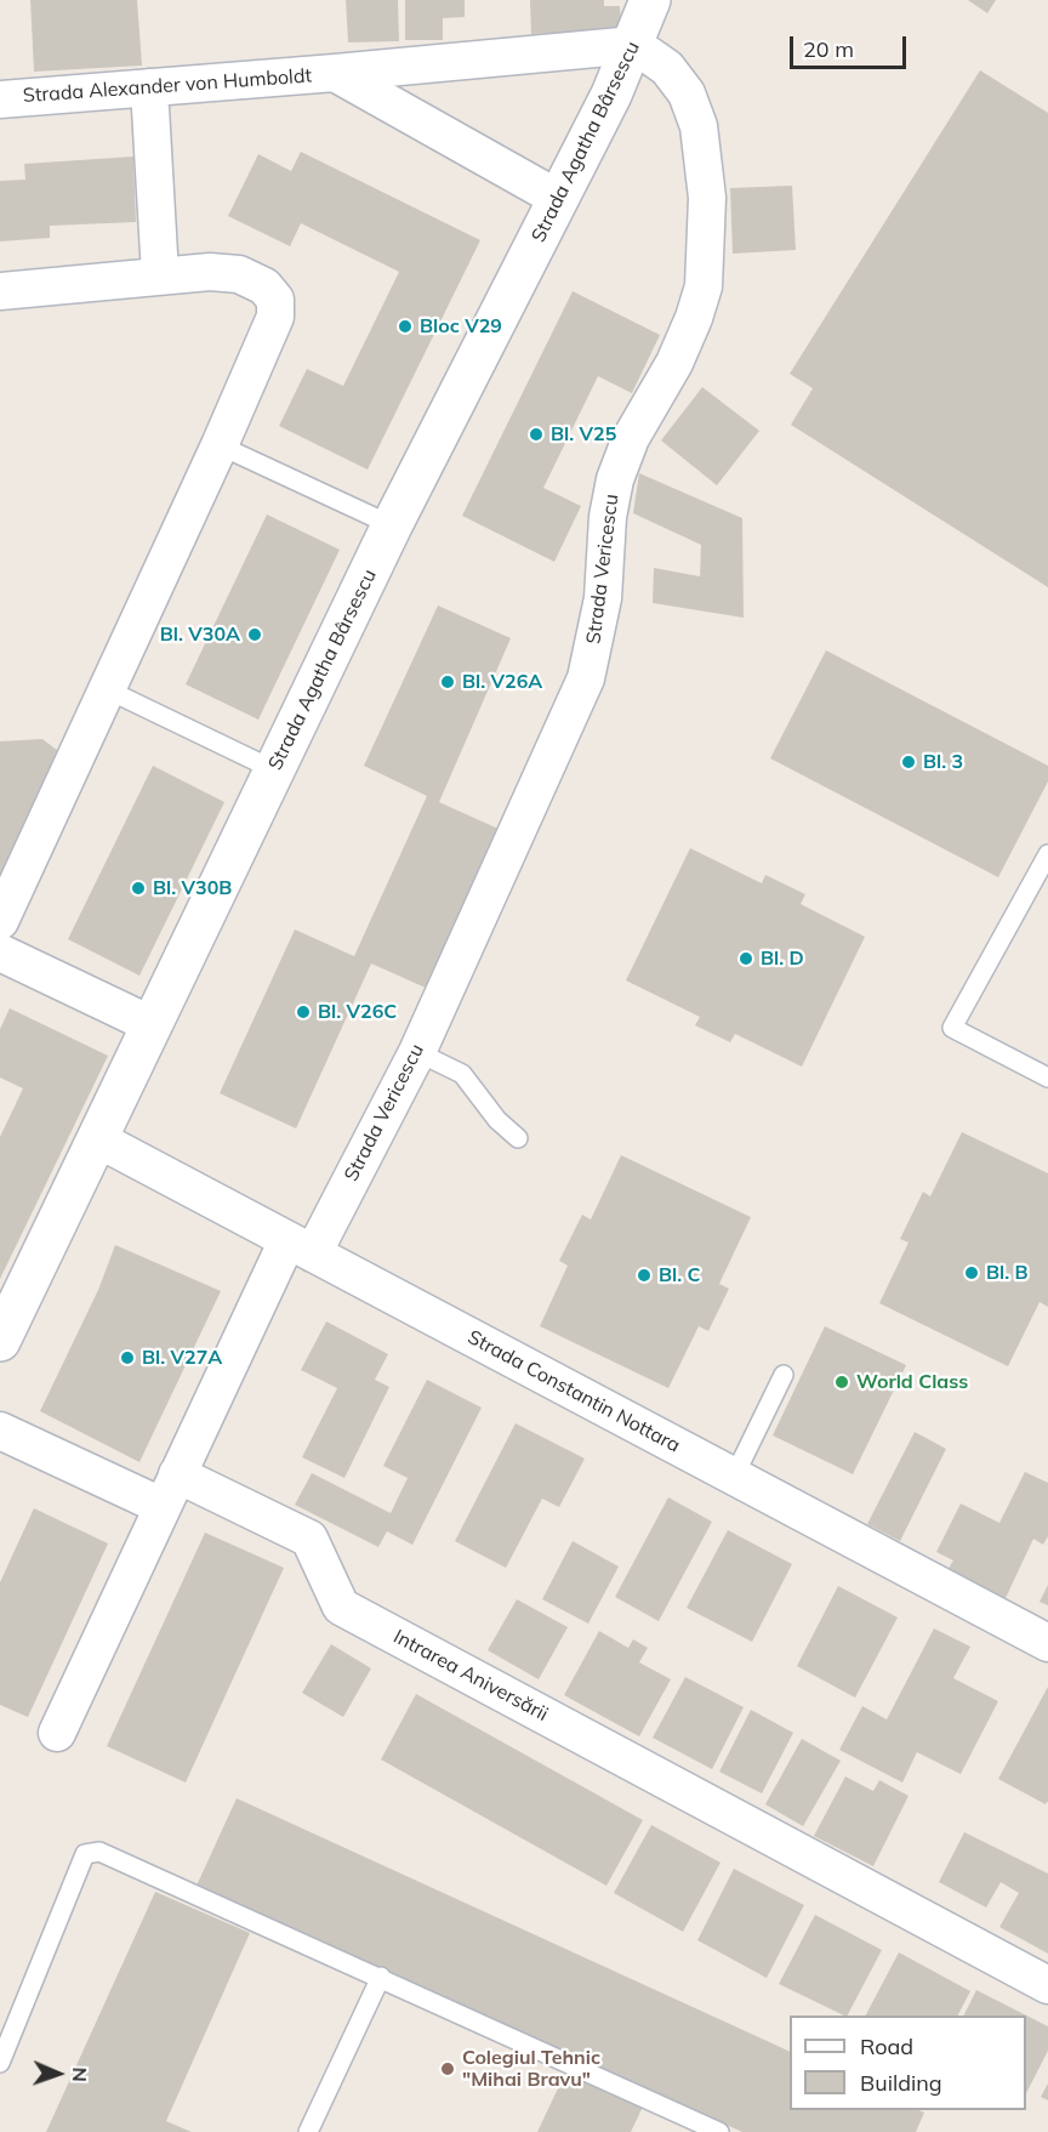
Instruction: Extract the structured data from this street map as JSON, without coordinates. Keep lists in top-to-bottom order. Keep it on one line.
{"streets":{"street":["Strada Alexander von Humboldt","Strada Agatha Bârsescu","Strada Vericescu","Strada Constantin Nottara","Intrarea Aniversării"]},"crossings":[["Strada Alexander von Humboldt","Strada Agatha Bârsescu"],["Strada Alexander von Humboldt","Strada Vericescu"],["Strada Agatha Bârsescu","Strada Vericescu"],["Strada Agatha Bârsescu","Strada Constantin Nottara"],["Strada Vericescu","Strada Constantin Nottara"],["Strada Vericescu","Intrarea Aniversării"]],"places":["Bloc V29","Bl. V25","Bl. V30A","Bl. V26A","Bl. 3","Bl. V30B","Bl. D","Bl. V26C","Bl. B","Bl. C","Bl. V27A","World Class","Colegiul Tehnic \"Mihai Bravu\""],"legend":["Road","Building"],"scale_bar":"20 m","north":"right"}
